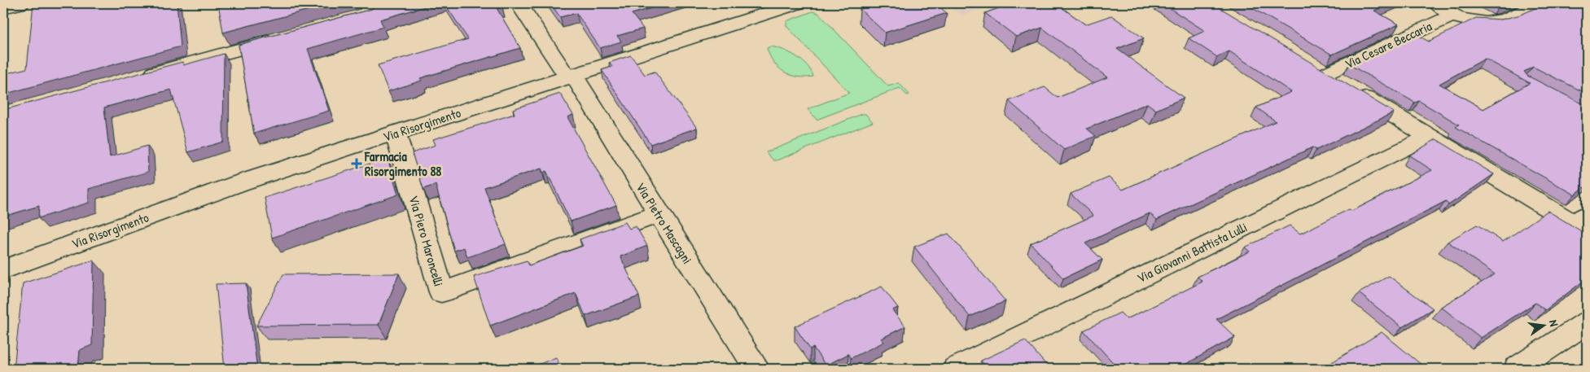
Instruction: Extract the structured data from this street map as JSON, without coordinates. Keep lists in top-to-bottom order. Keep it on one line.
{"streets":{"street":["Via Cesare Beccaria","Via Risorgimento","Via Pietro Mascagni","Via Piero Maroncelli","Via Giovanni Battista Lulli"]},"crossings":[["Via Cesare Beccaria","Via Giovanni Battista Lulli"],["Via Risorgimento","Via Pietro Mascagni"],["Via Risorgimento","Via Piero Maroncelli"],["Via Pietro Mascagni","Via Piero Maroncelli"]],"places":{"health":["Farmacia Risorgimento 88"]},"north":"right"}
